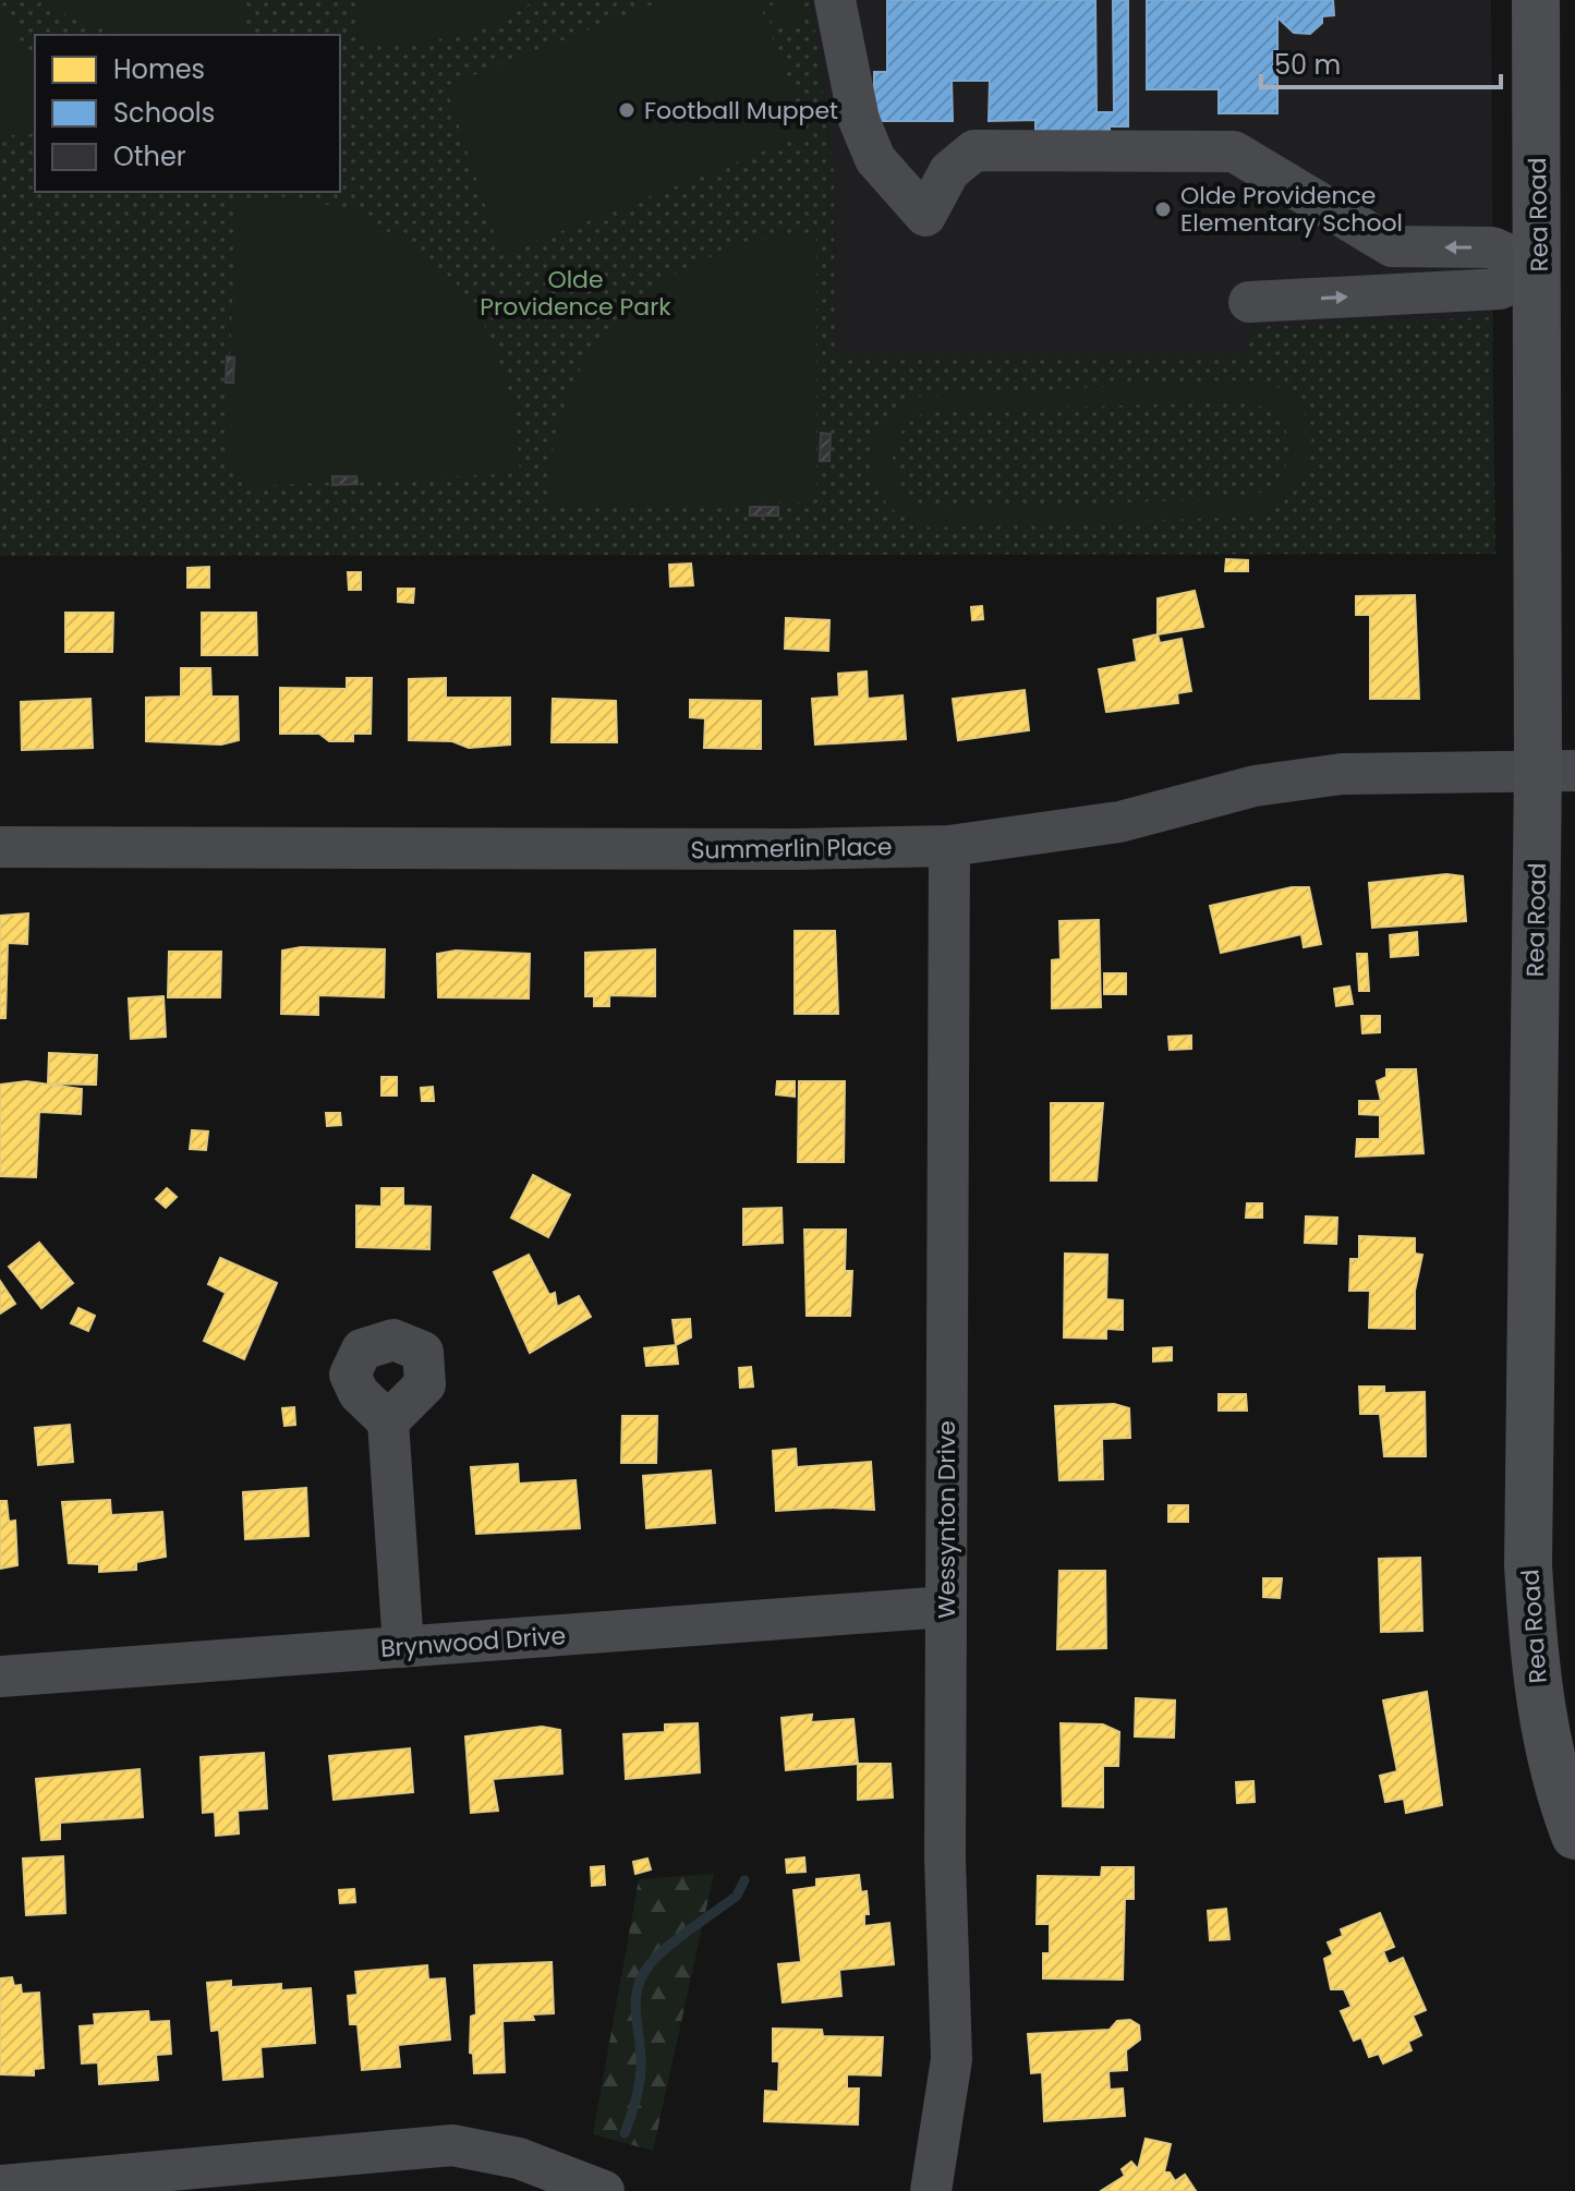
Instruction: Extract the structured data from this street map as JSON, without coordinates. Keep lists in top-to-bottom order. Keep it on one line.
{"streets":{"main road":["Rea Road"],"street":["Summerlin Place","Wessynton Drive","Brynwood Drive"]},"crossings":[["Rea Road","Summerlin Place"],["Summerlin Place","Wessynton Drive"],["Wessynton Drive","Brynwood Drive"]],"parks":["Olde Providence Park"],"places":["Football Muppet","Olde Providence Elementary School"],"legend":["Homes","Schools","Other"],"scale_bar":"50 m"}
